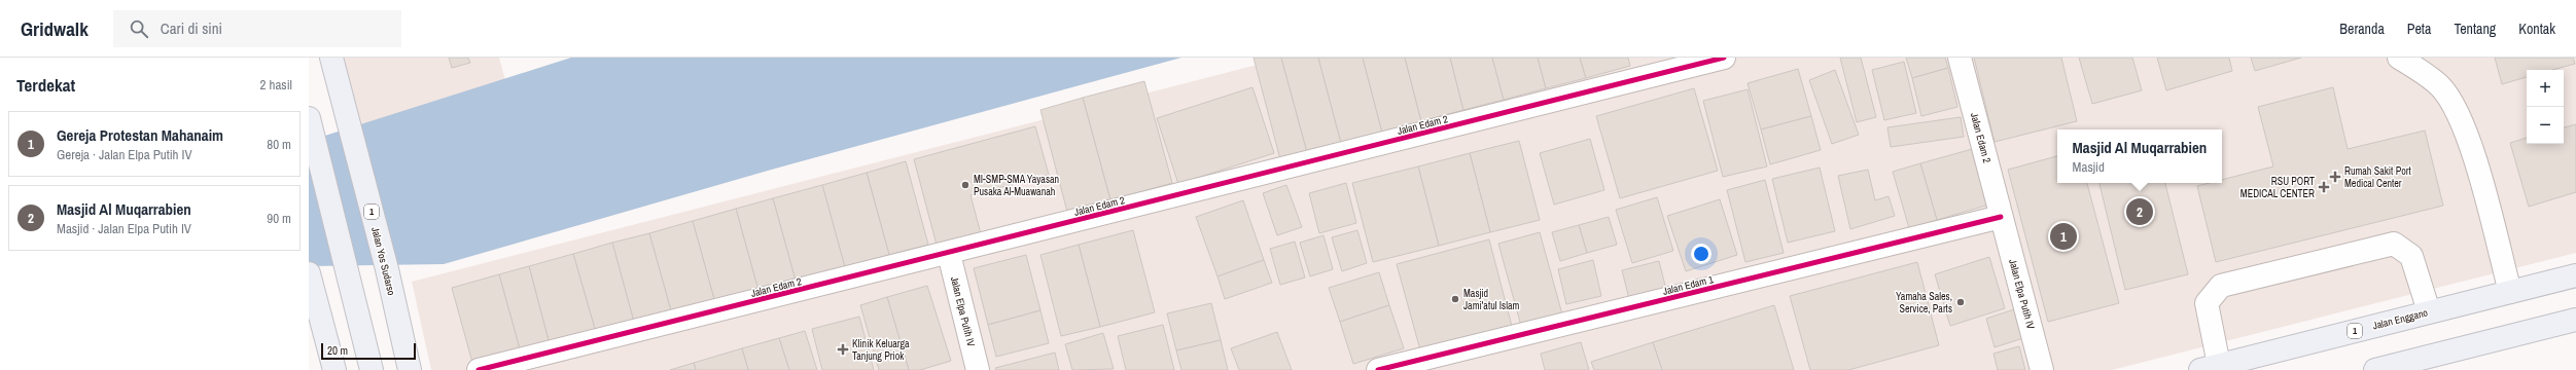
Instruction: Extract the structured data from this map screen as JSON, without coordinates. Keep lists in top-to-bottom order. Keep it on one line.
{"streets":{"highway":["1","Jalan Yos Sudarso","Jalan Enggano"],"street":["Jalan Edam 2","Jalan Edam 1","Jalan Elpa Putih IV"]},"crossings":[["Jalan Edam 2","Jalan Edam 1"],["Jalan Edam 2","Jalan Elpa Putih IV"],["Jalan Edam 1","Jalan Elpa Putih IV"]],"places":{"health":["Rumah Sakit Port Medical Center","RSU PORT MEDICAL CENTER","Klinik Keluarga Tanjung Priok"],"other":["MI-SMP-SMA Yayasan Pusaka Al-Muawanah","Masjid Jami'atul Islam","Yamaha Sales, Service, Parts"]},"scale_bar":"20 m","page":{"header":"Gridwalk","search":"Cari di sini","nav":["Beranda","Peta","Tentang","Kontak"],"heading":["Terdekat","2 hasil"],"map_buttons":["+","−"],"list":[{"mark":"1","name":"Gereja Protestan Mahanaim","note":"Gereja · Jalan Elpa Putih IV","value":"80 m"},{"mark":"2","name":"Masjid Al Muqarrabien","note":"Masjid · Jalan Elpa Putih IV","value":"90 m"}],"popup":["Masjid Al Muqarrabien","Masjid"],"pins":["2","1"],"scale":"20 m"}}
